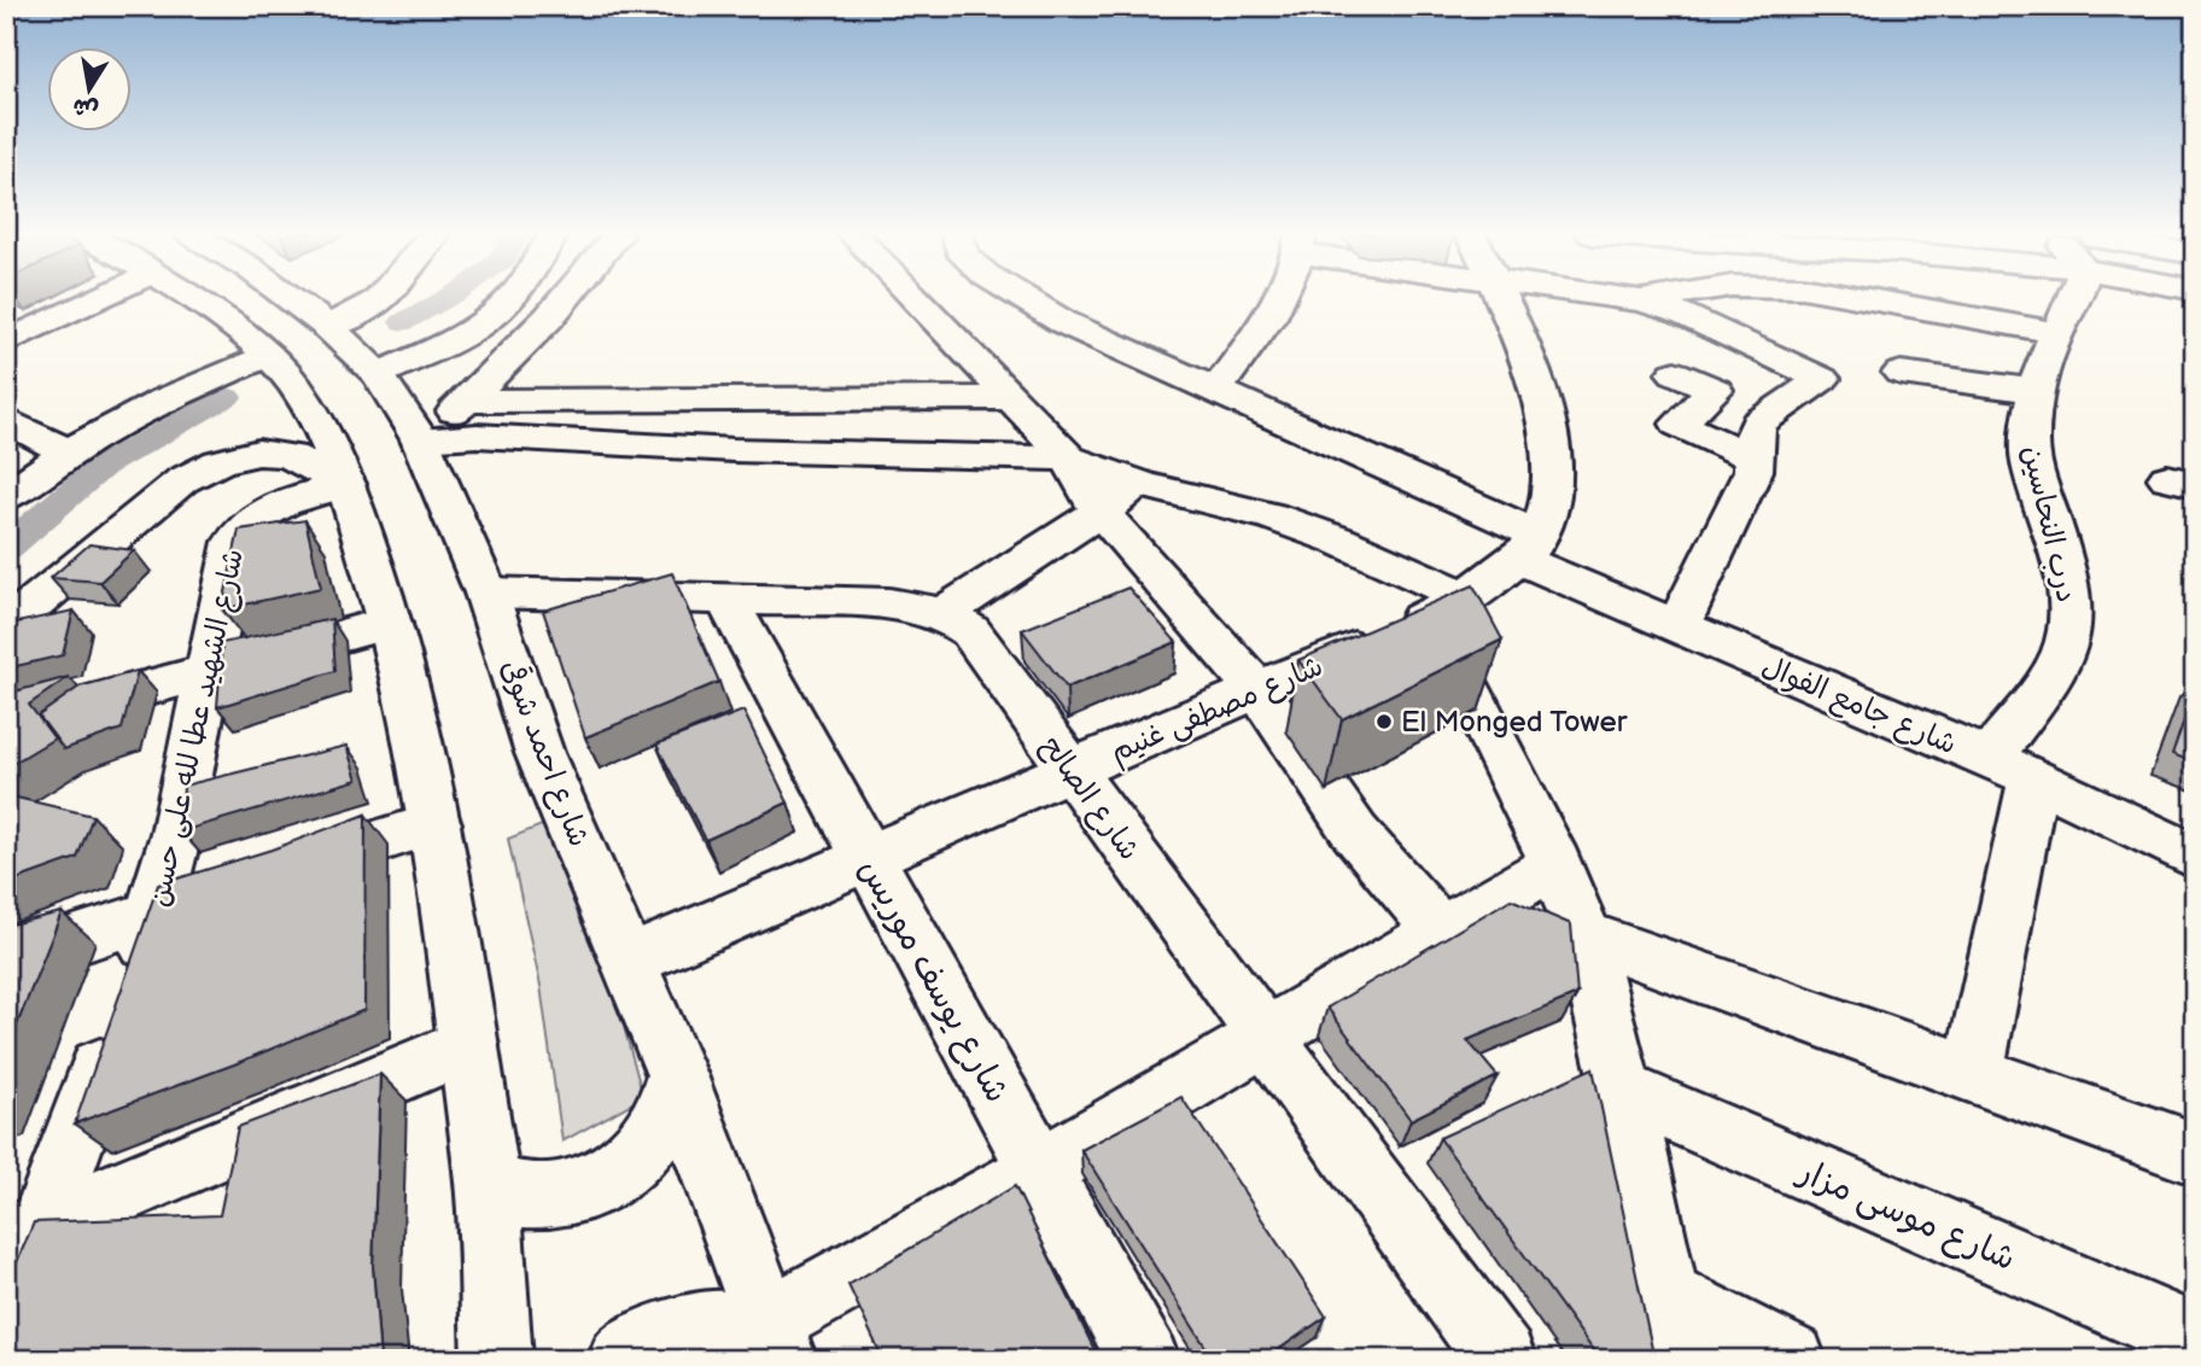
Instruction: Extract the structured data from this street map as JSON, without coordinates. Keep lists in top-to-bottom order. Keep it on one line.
{"streets":{"street":["درب النحاسين","شارع جامع الفوال","شارع مصطفى غنيم","شارع الشهيد عطا لله على حسن","شارع احمد شوقى","شارع الصالح","شارع يوسف موريس","شارع موسى مزار"]},"crossings":[["درب النحاسين","شارع جامع الفوال"],["شارع جامع الفوال","شارع مصطفى غنيم"],["شارع مصطفى غنيم","شارع احمد شوقى"],["شارع مصطفى غنيم","شارع الصالح"],["شارع مصطفى غنيم","شارع يوسف موريس"],["شارع احمد شوقى","شارع الصالح"],["شارع الصالح","شارع يوسف موريس"]],"places":["El Monged Tower"],"north":"bottom"}
